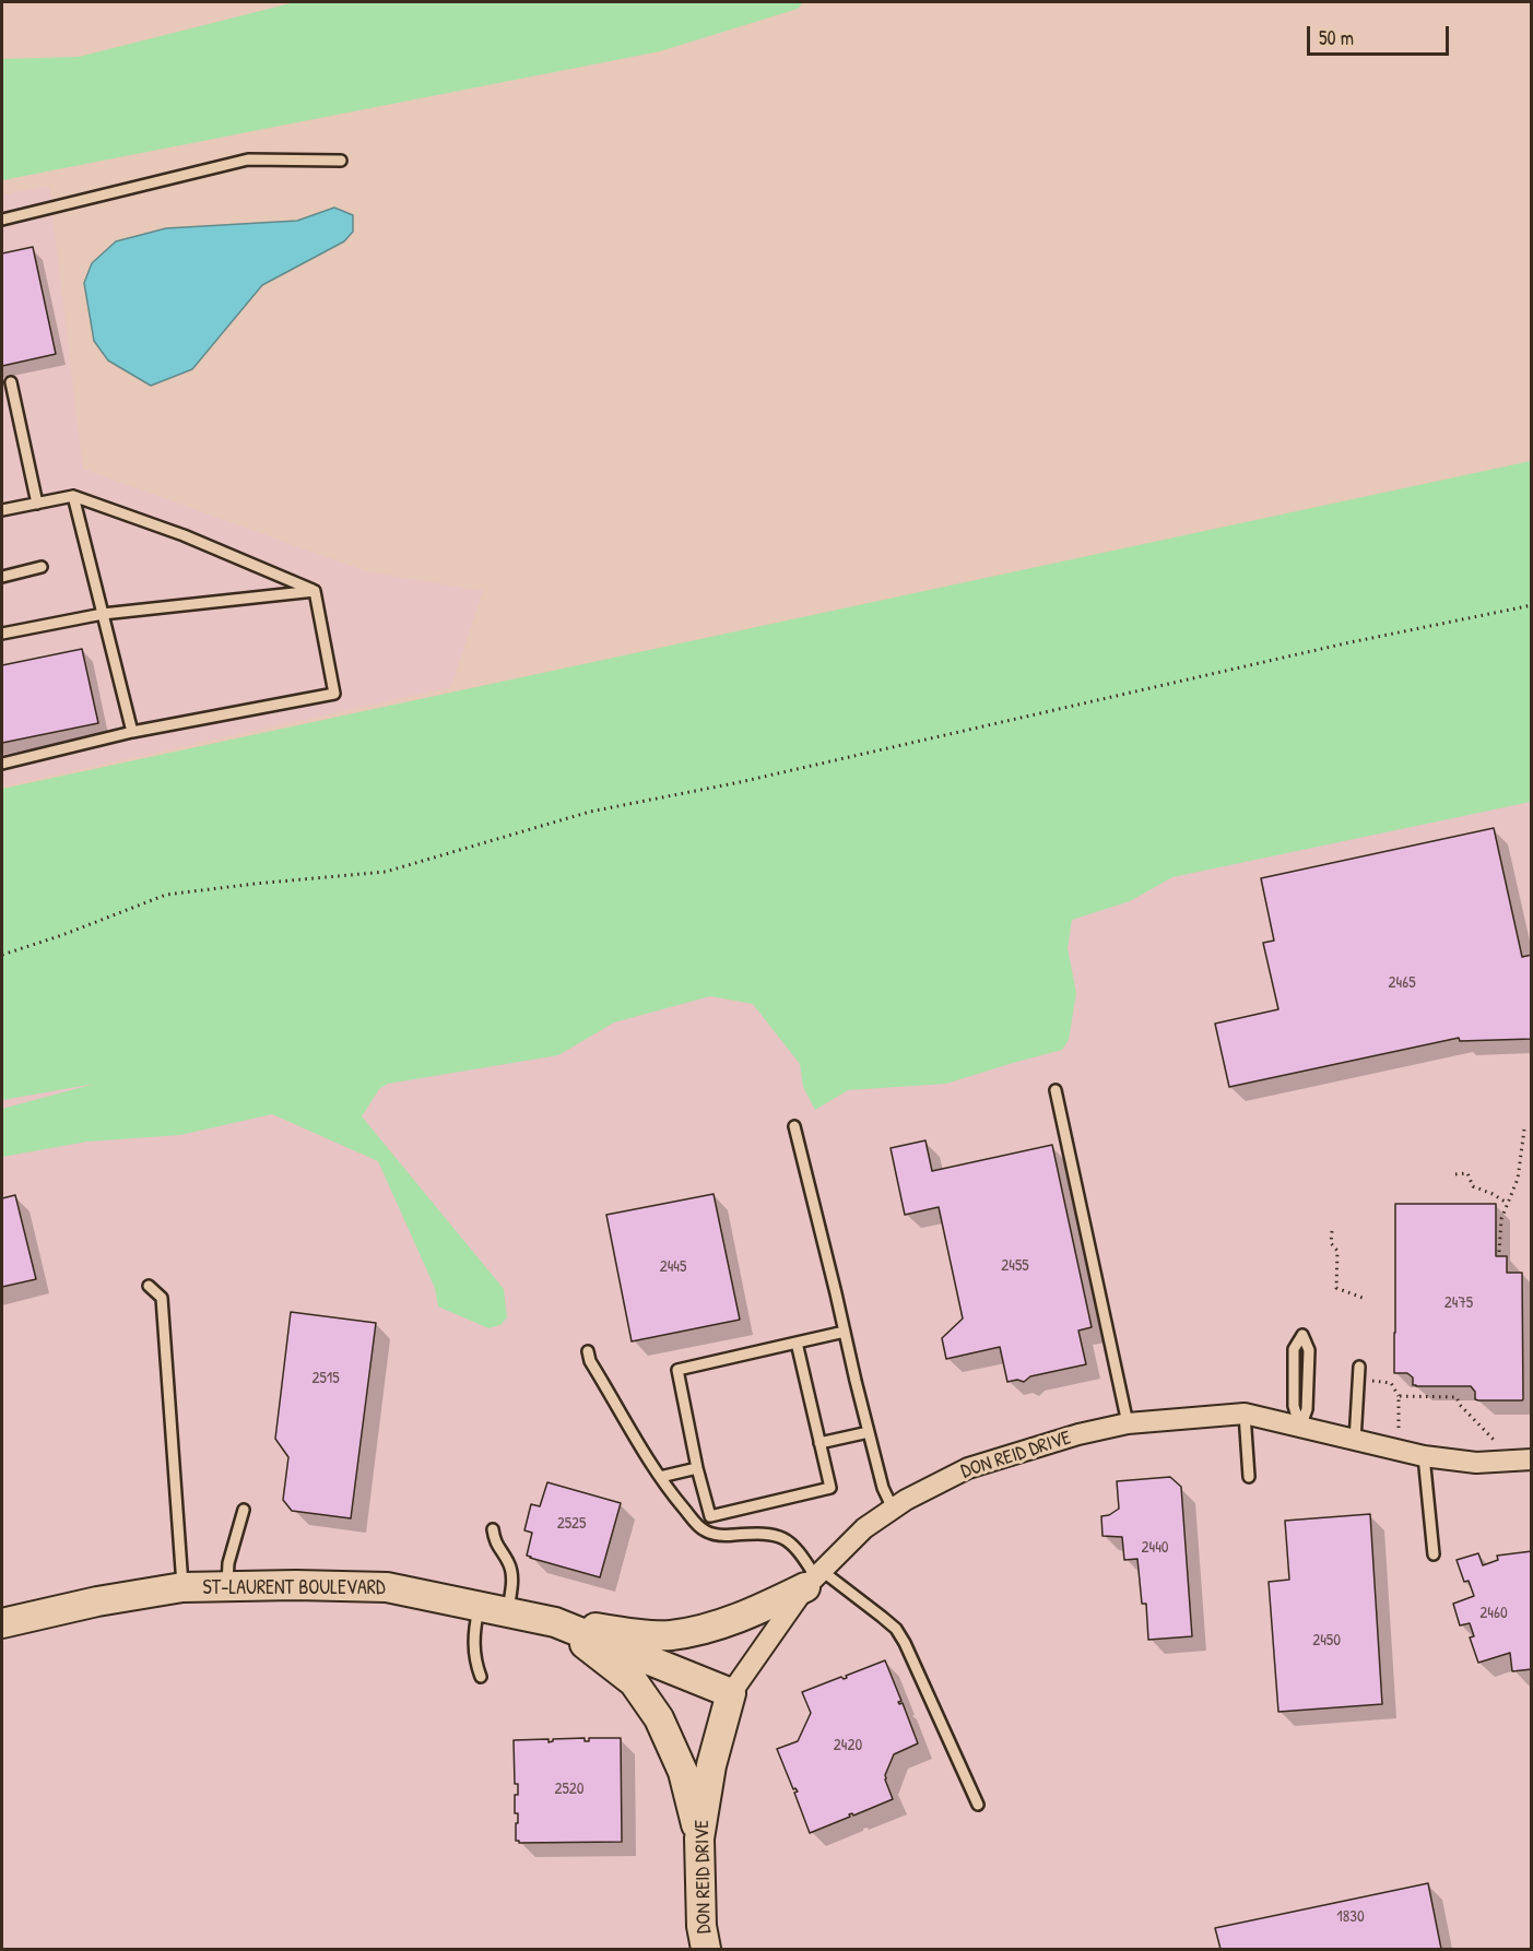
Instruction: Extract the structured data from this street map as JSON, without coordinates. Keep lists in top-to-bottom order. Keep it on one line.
{"streets":{"street":["DON REID DRIVE","ST-LAURENT BOULEVARD"]},"crossings":[["DON REID DRIVE","ST-LAURENT BOULEVARD"]],"house_numbers":["2465","2455","2445","2475","2515","2525","2440","2460","2450","2420","2520","1830"],"scale_bar":"50 m"}
